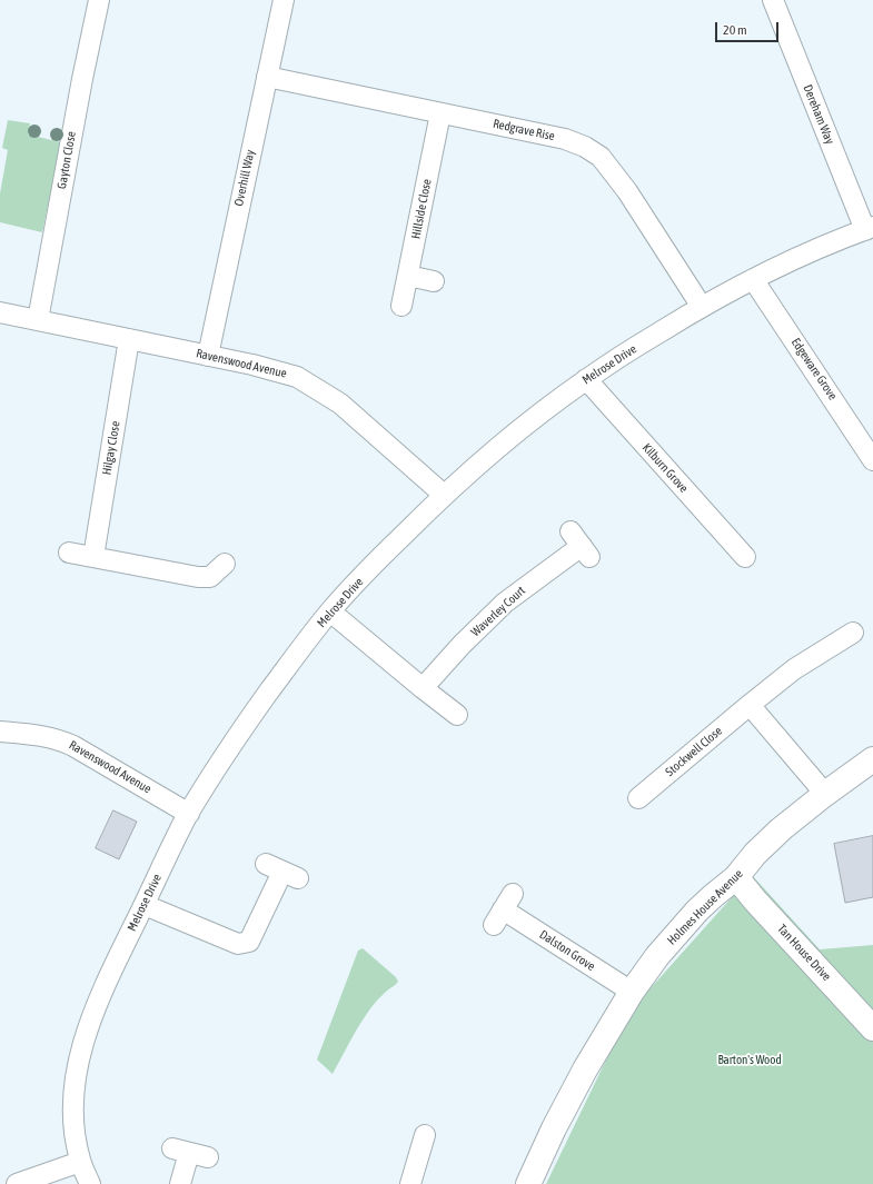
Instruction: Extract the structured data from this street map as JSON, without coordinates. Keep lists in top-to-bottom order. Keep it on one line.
{"streets":{"main road":["Holmes House Avenue","Tan House Drive"],"street":["Dereham Way","Redgrave Rise","Gayton Close","Overhill Way","Hillside Close","Ravenswood Avenue","Melrose Drive","Edgeware Grove","Hilgay Close","Kilburn Grove","Waverley Court","Stockwell Close","Dalston Grove"]},"crossings":[["Dereham Way","Melrose Drive"],["Redgrave Rise","Overhill Way"],["Redgrave Rise","Hillside Close"],["Redgrave Rise","Melrose Drive"],["Gayton Close","Ravenswood Avenue"],["Overhill Way","Ravenswood Avenue"],["Ravenswood Avenue","Melrose Drive"],["Ravenswood Avenue","Hilgay Close"],["Melrose Drive","Edgeware Grove"],["Melrose Drive","Kilburn Grove"],["Holmes House Avenue","Dalston Grove"],["Holmes House Avenue","Tan House Drive"]],"parks":["Barton's Wood"],"scale_bar":"20 m"}
